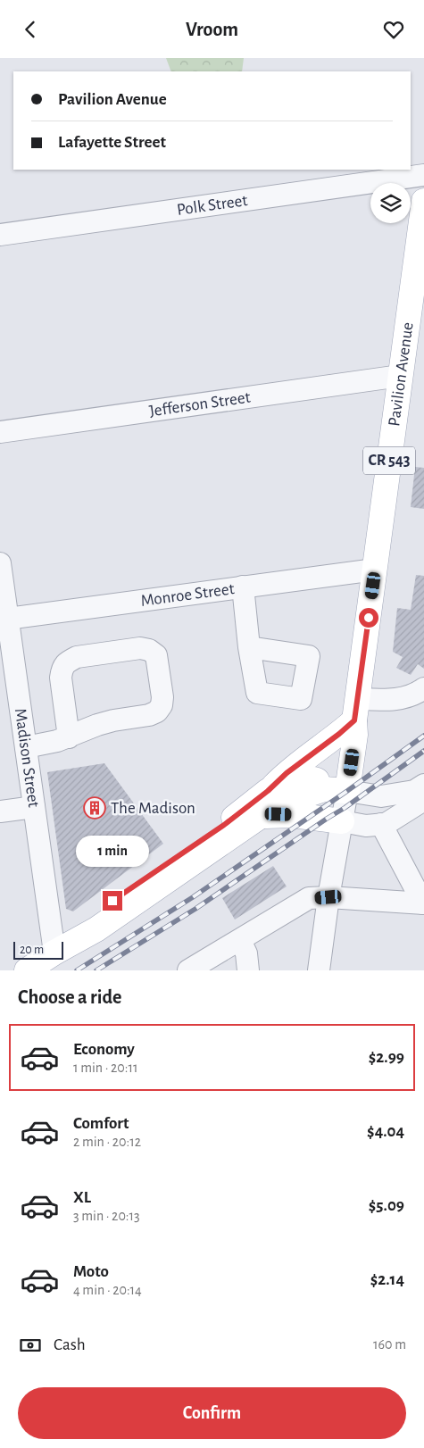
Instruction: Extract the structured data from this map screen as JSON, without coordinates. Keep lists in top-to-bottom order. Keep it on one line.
{"streets":{"main road":["Pavilion Avenue","CR 543"],"street":["Polk Street","Jefferson Street","Monroe Street","Madison Street"]},"crossings":[["Pavilion Avenue","Jefferson Street"],["Pavilion Avenue","Monroe Street"],["Monroe Street","Madison Street"]],"places":{"building":["The Madison"]},"scale_bar":"20 m","page":{"header":"Vroom","banner":["Pavilion Avenue","Lafayette Street"],"bubble":"1 min","scale":"20 m","heading":"Choose a ride","list":[{"name":"Economy","note":"1 min · 20:11","value":"$2.99"},{"name":"Comfort","note":"2 min · 20:12","value":"$4.04"},{"name":"XL","note":"3 min · 20:13","value":"$5.09"},{"name":"Moto","note":"4 min · 20:14","value":"$2.14"}],"pay":["Cash","160 m"],"buttons":"Confirm"}}
